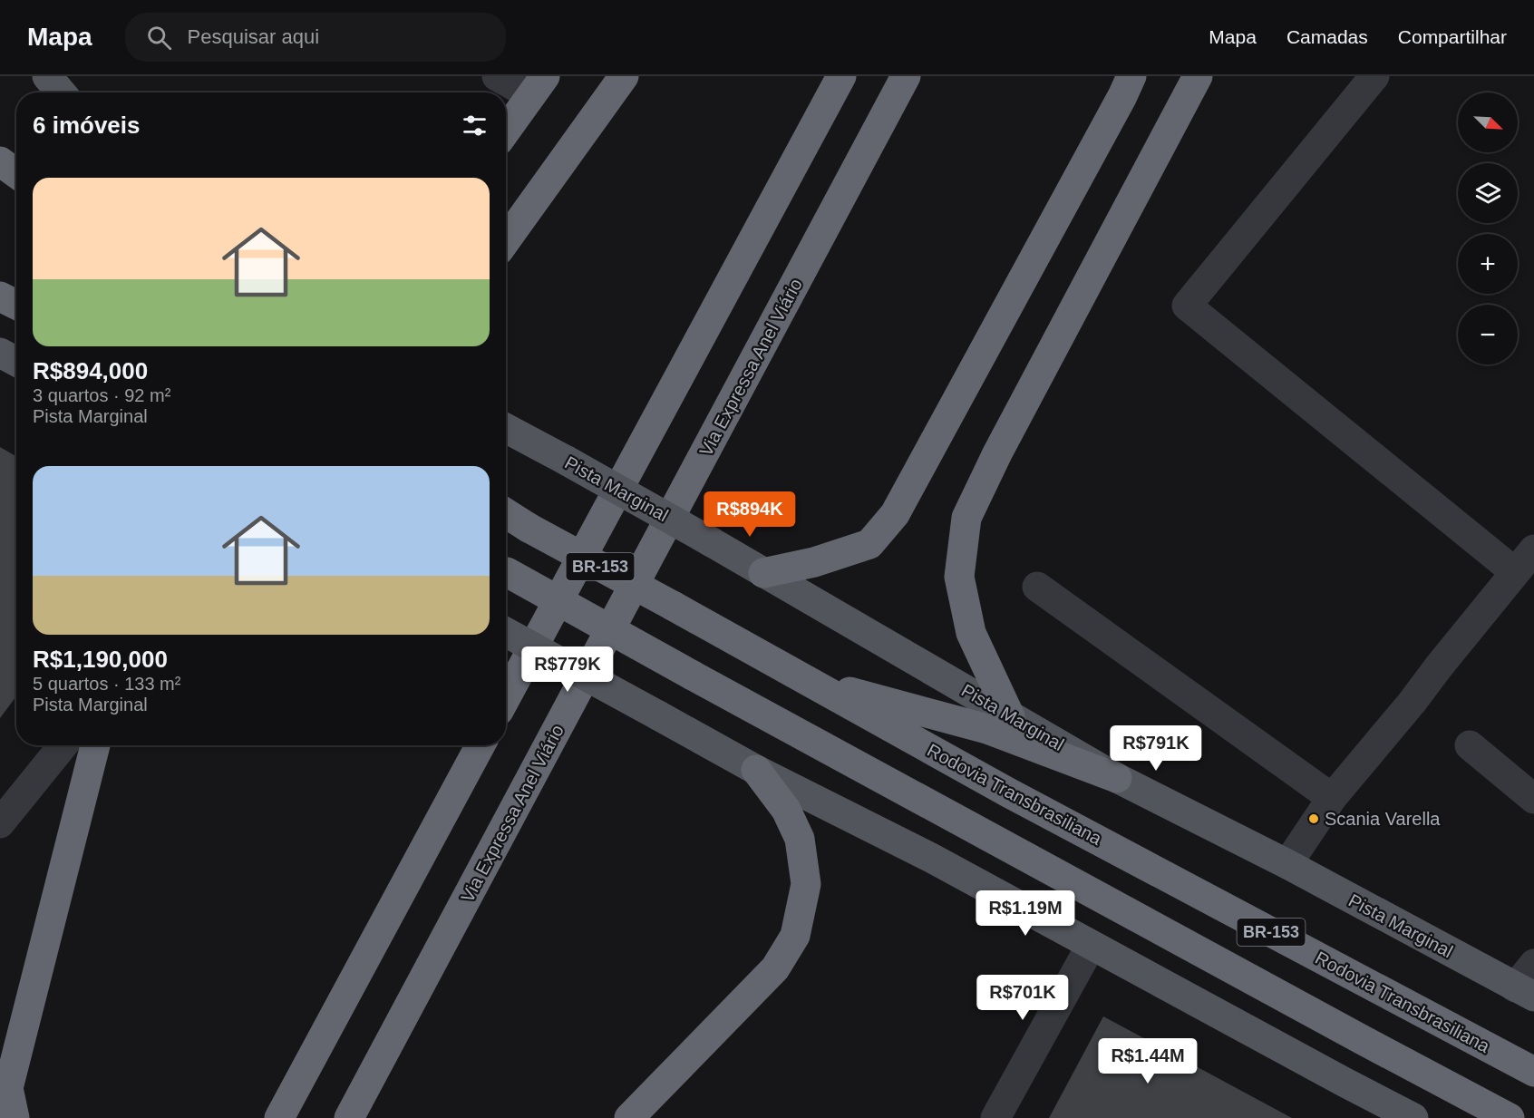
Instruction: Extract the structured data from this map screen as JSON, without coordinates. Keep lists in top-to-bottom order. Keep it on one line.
{"streets":{"highway":["Via Expressa Anel Viário","BR-153","Rodovia Transbrasiliana"],"main road":["Pista Marginal"]},"places":["Scania Varella"],"north":"bottom right","page":{"header":"Mapa","search":"Pesquisar aqui","nav":["Mapa","Camadas","Compartilhar"],"map_buttons":["+","−"],"heading":"6 imóveis","list":[{"name":"R$894,000","note":"3 quartos · 92 m² · Pista Marginal"},{"name":"R$1,190,000","note":"5 quartos · 133 m² · Pista Marginal"}],"price":["R$894K","R$779K","R$791K","R$1.19M","R$701K","R$1.44M"]}}
